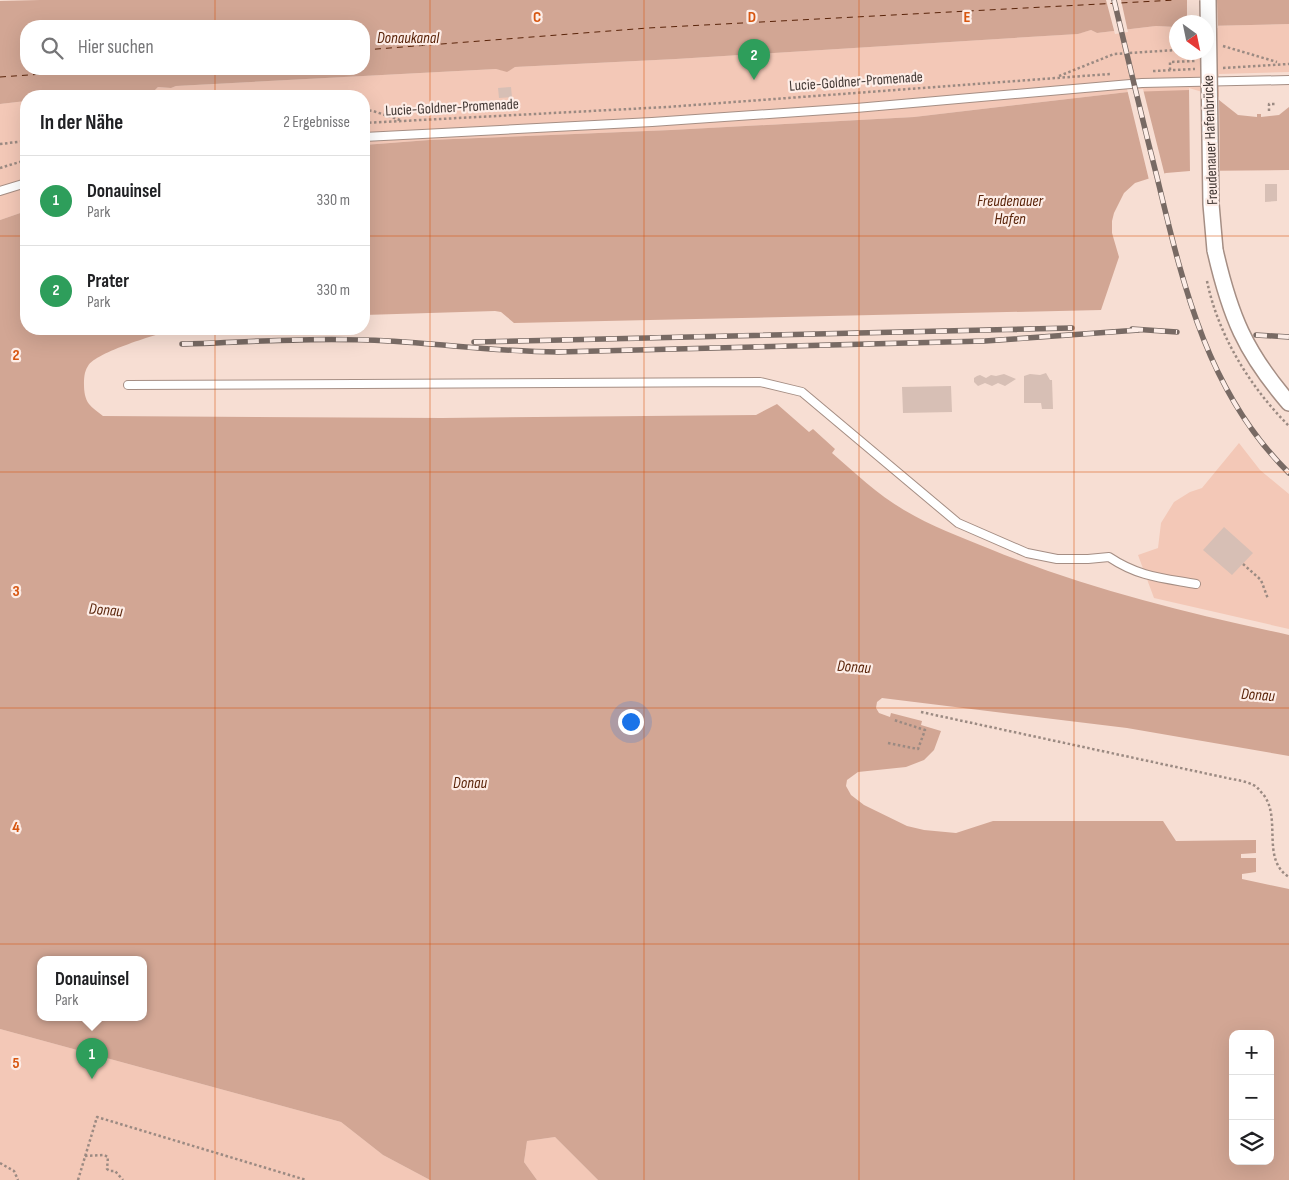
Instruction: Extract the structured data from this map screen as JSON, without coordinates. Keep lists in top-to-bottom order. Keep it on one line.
{"streets":{"street":["Freudenauer Hafenbrücke"],"path":["Lucie-Goldner-Promenade"]},"water":["Donaukanal","Freudenauer Hafen","Donau"],"north":"bottom right","page":{"search":"Hier suchen","pins":["2","1"],"heading":["In der Nähe","2 Ergebnisse"],"list":[{"mark":"1","name":"Donauinsel","note":"Park","value":"330 m"},{"mark":"2","name":"Prater","note":"Park","value":"330 m"}],"popup":["Donauinsel","Park"],"map_buttons":["+","−"]},"grid":{"columns":["C","D","E"],"rows":["2","3","4","5"]}}
